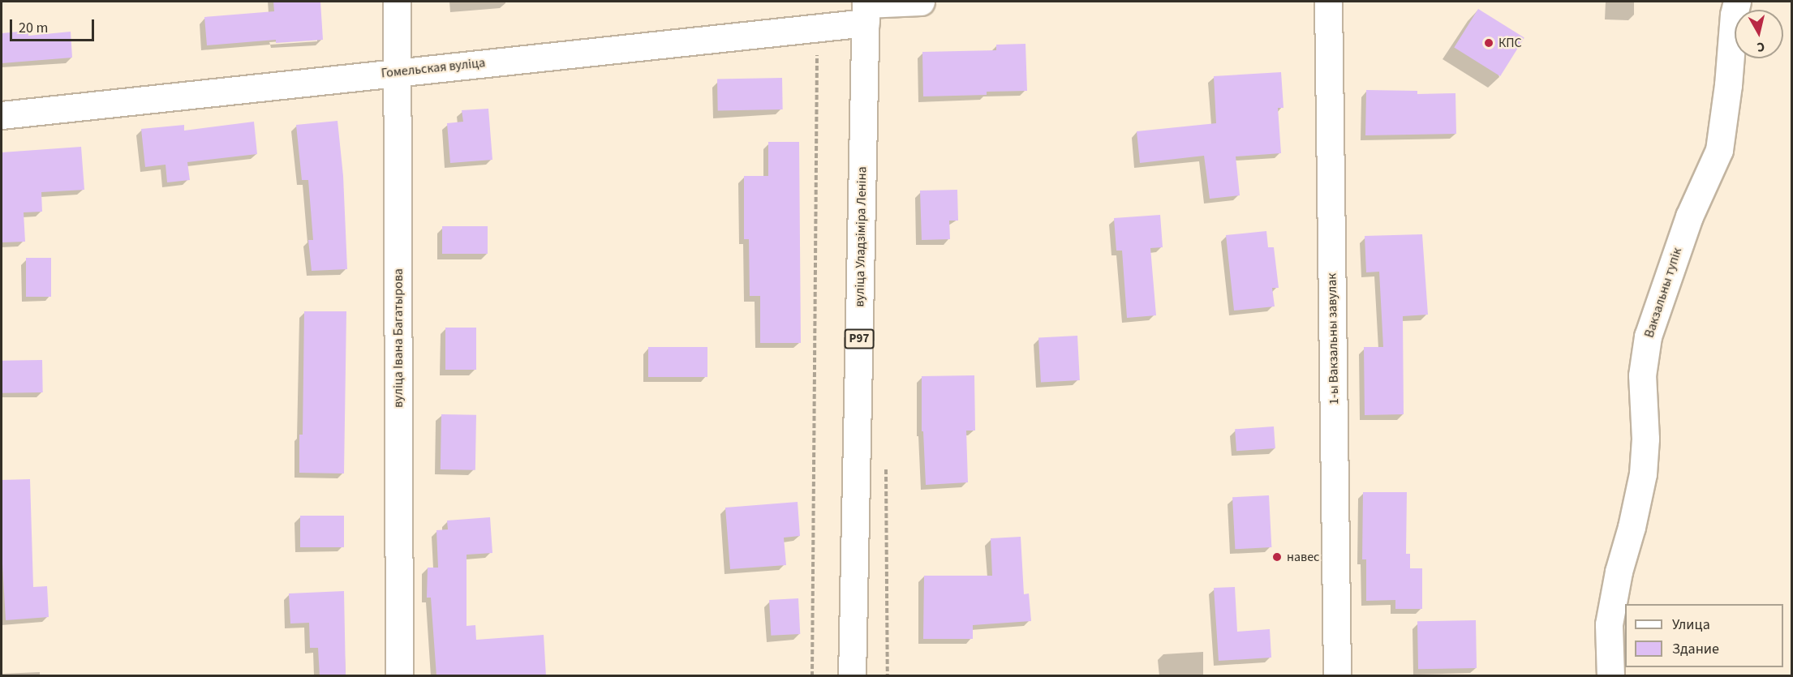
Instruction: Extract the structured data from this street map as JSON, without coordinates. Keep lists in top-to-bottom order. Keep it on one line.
{"streets":{"street":["Гомельская вуліца","вуліца Уладзіміра Леніна","Вакзальны тупік","вуліца Івана Багатырова","Р97","1-ы Вакзальны завулак"]},"crossings":[["Гомельская вуліца","вуліца Уладзіміра Леніна"],["Гомельская вуліца","вуліца Івана Багатырова"]],"places":["КПС","навес"],"legend":["Улица","Здание"],"scale_bar":"20 m","north":"bottom"}
